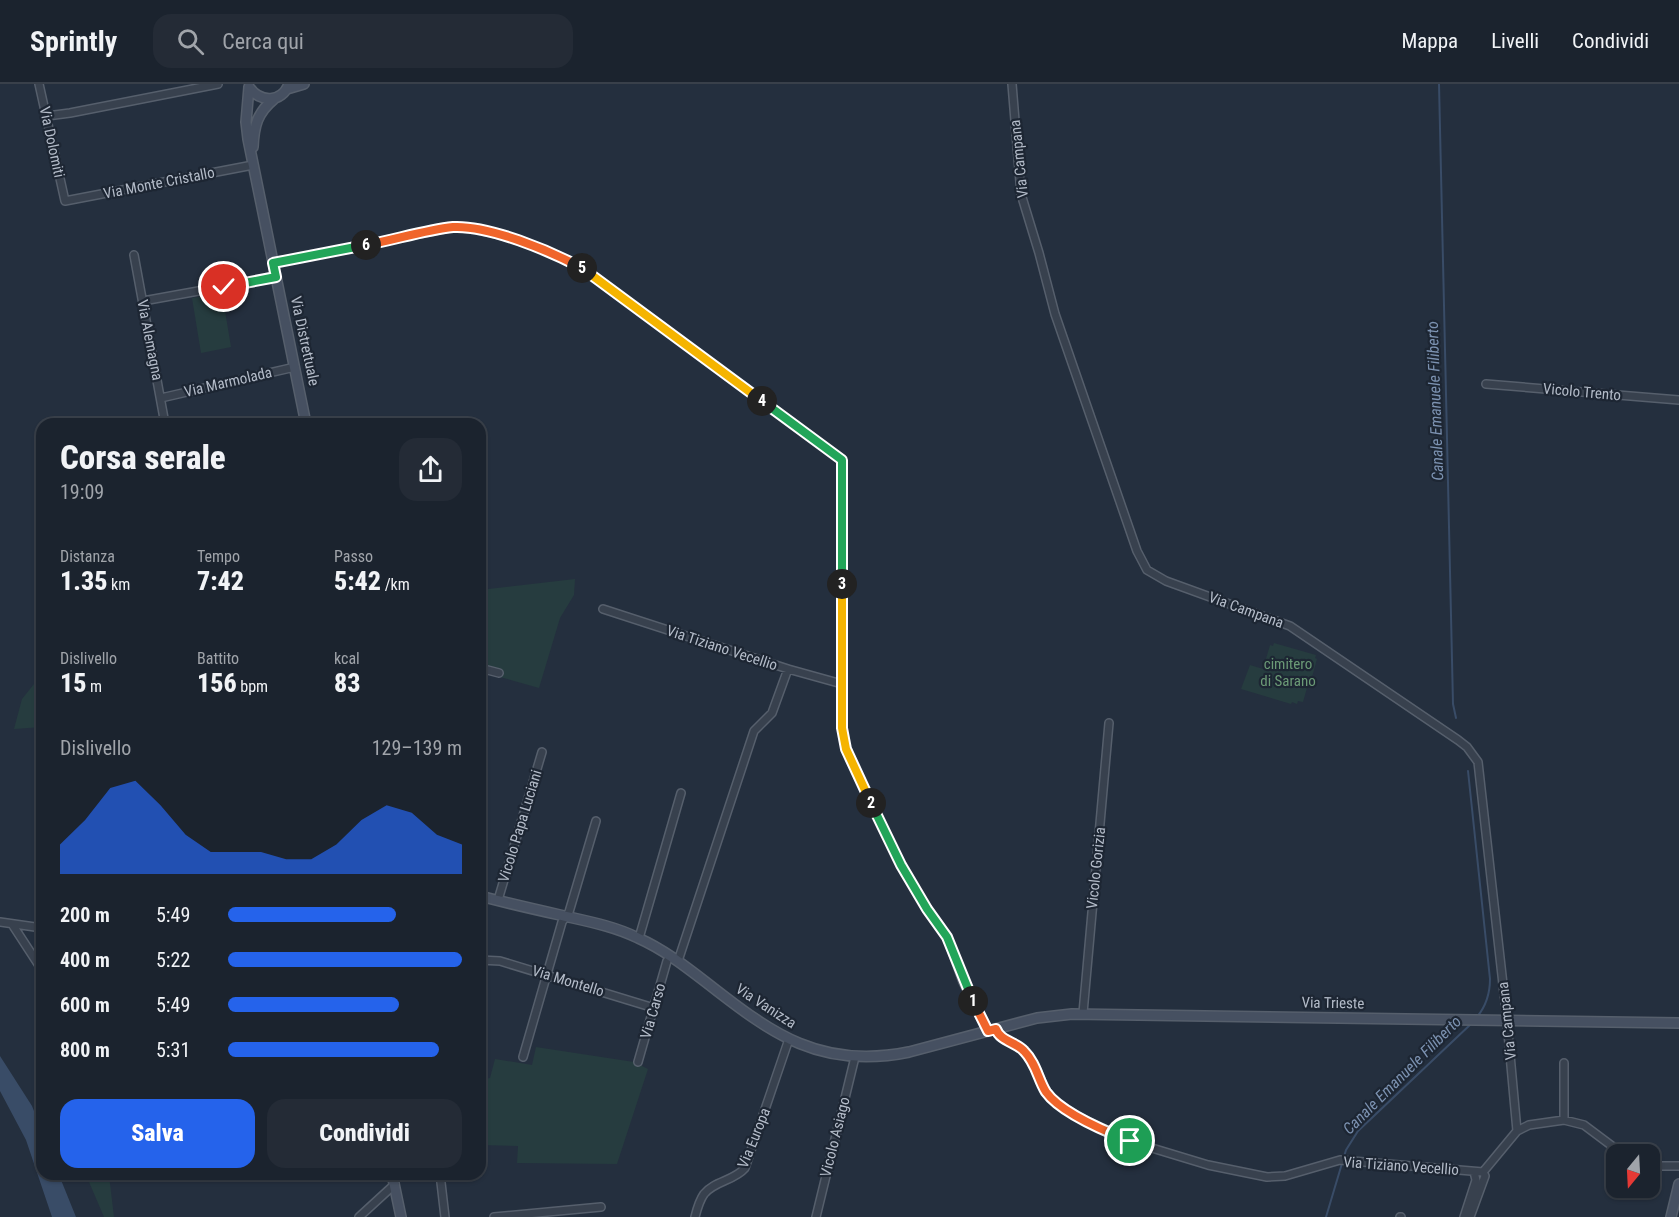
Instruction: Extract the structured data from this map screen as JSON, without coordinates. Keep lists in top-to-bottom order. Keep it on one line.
{"streets":{"street":["Via Dolomiti","Via Campana","Via Monte Cristallo","Via Alemagna","Via Distrettuale","Via Marmolada","Vicolo Trento","Via Tiziano Vecellio","Vicolo Papa Luciani","Vicolo Gorizia","Via Montello","Via Trieste","Via Vanizza","Via Carso","Vicolo Asiago","Via Europa"]},"crossings":[["Via Dolomiti","Via Monte Cristallo"],["Via Campana","Via Trieste"],["Via Monte Cristallo","Via Distrettuale"],["Via Alemagna","Via Marmolada"],["Via Distrettuale","Via Marmolada"],["Via Distrettuale","Via Tiziano Vecellio"],["Via Tiziano Vecellio","Via Trieste"],["Via Tiziano Vecellio","Via Vanizza"],["Vicolo Papa Luciani","Via Vanizza"],["Vicolo Gorizia","Via Trieste"],["Via Montello","Via Carso"],["Via Trieste","Via Vanizza"],["Via Vanizza","Vicolo Asiago"],["Via Vanizza","Via Europa"]],"water":["Canale Emanuele Filiberto"],"parks":["cimitero di Sarano"],"north":"bottom","page":{"header":"Sprintly","search":"Cerca qui","nav":["Mappa","Livelli","Condividi"],"pins":["6","5","4","3","2","1"],"heading":["Corsa serale","19:09"],"stats":[["Distanza","1.35 km"],["Tempo","7:42"],["Passo","5:42 /km"],["Dislivello","15 m"],["Battito","156 bpm"],["kcal","83"]],"chart":["Dislivello","129–139 m"],"list":[{"name":"200 m","note":"5:49"},{"name":"400 m","note":"5:22"},{"name":"600 m","note":"5:49"},{"name":"800 m","note":"5:31"}],"buttons":["Salva","Condividi"]}}
